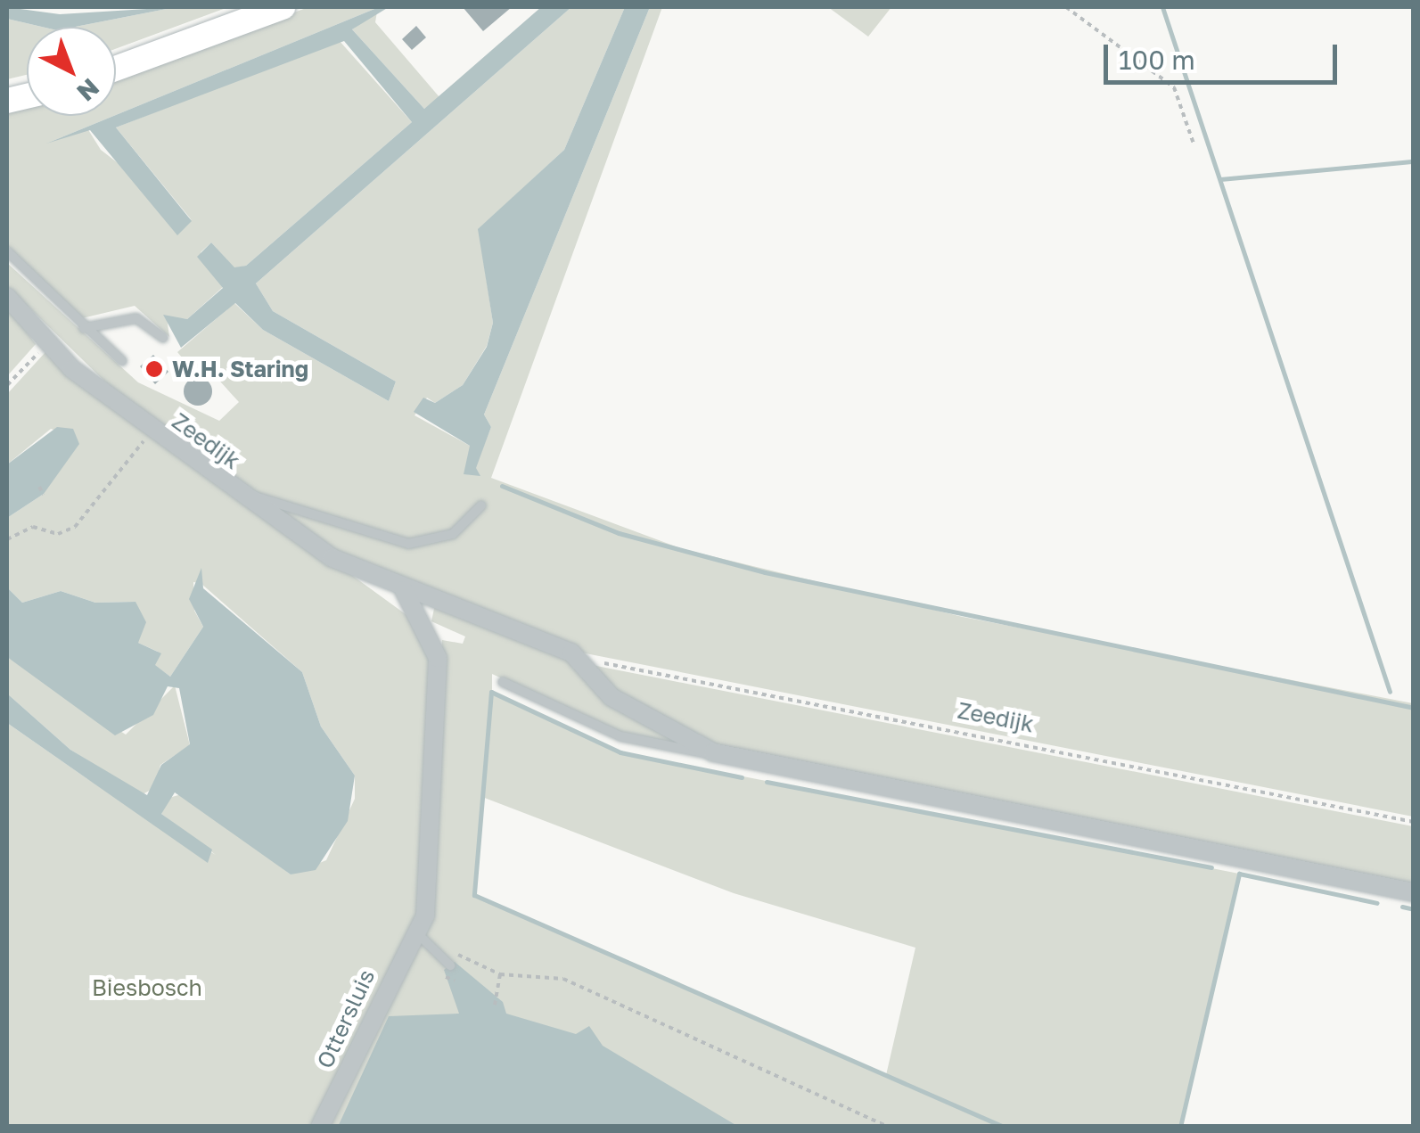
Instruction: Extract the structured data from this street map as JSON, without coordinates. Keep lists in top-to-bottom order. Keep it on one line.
{"streets":{"street":["Zeedijk","Ottersluis"]},"parks":["Biesbosch"],"places":["W.H. Staring"],"scale_bar":"100 m","north":"bottom right"}
